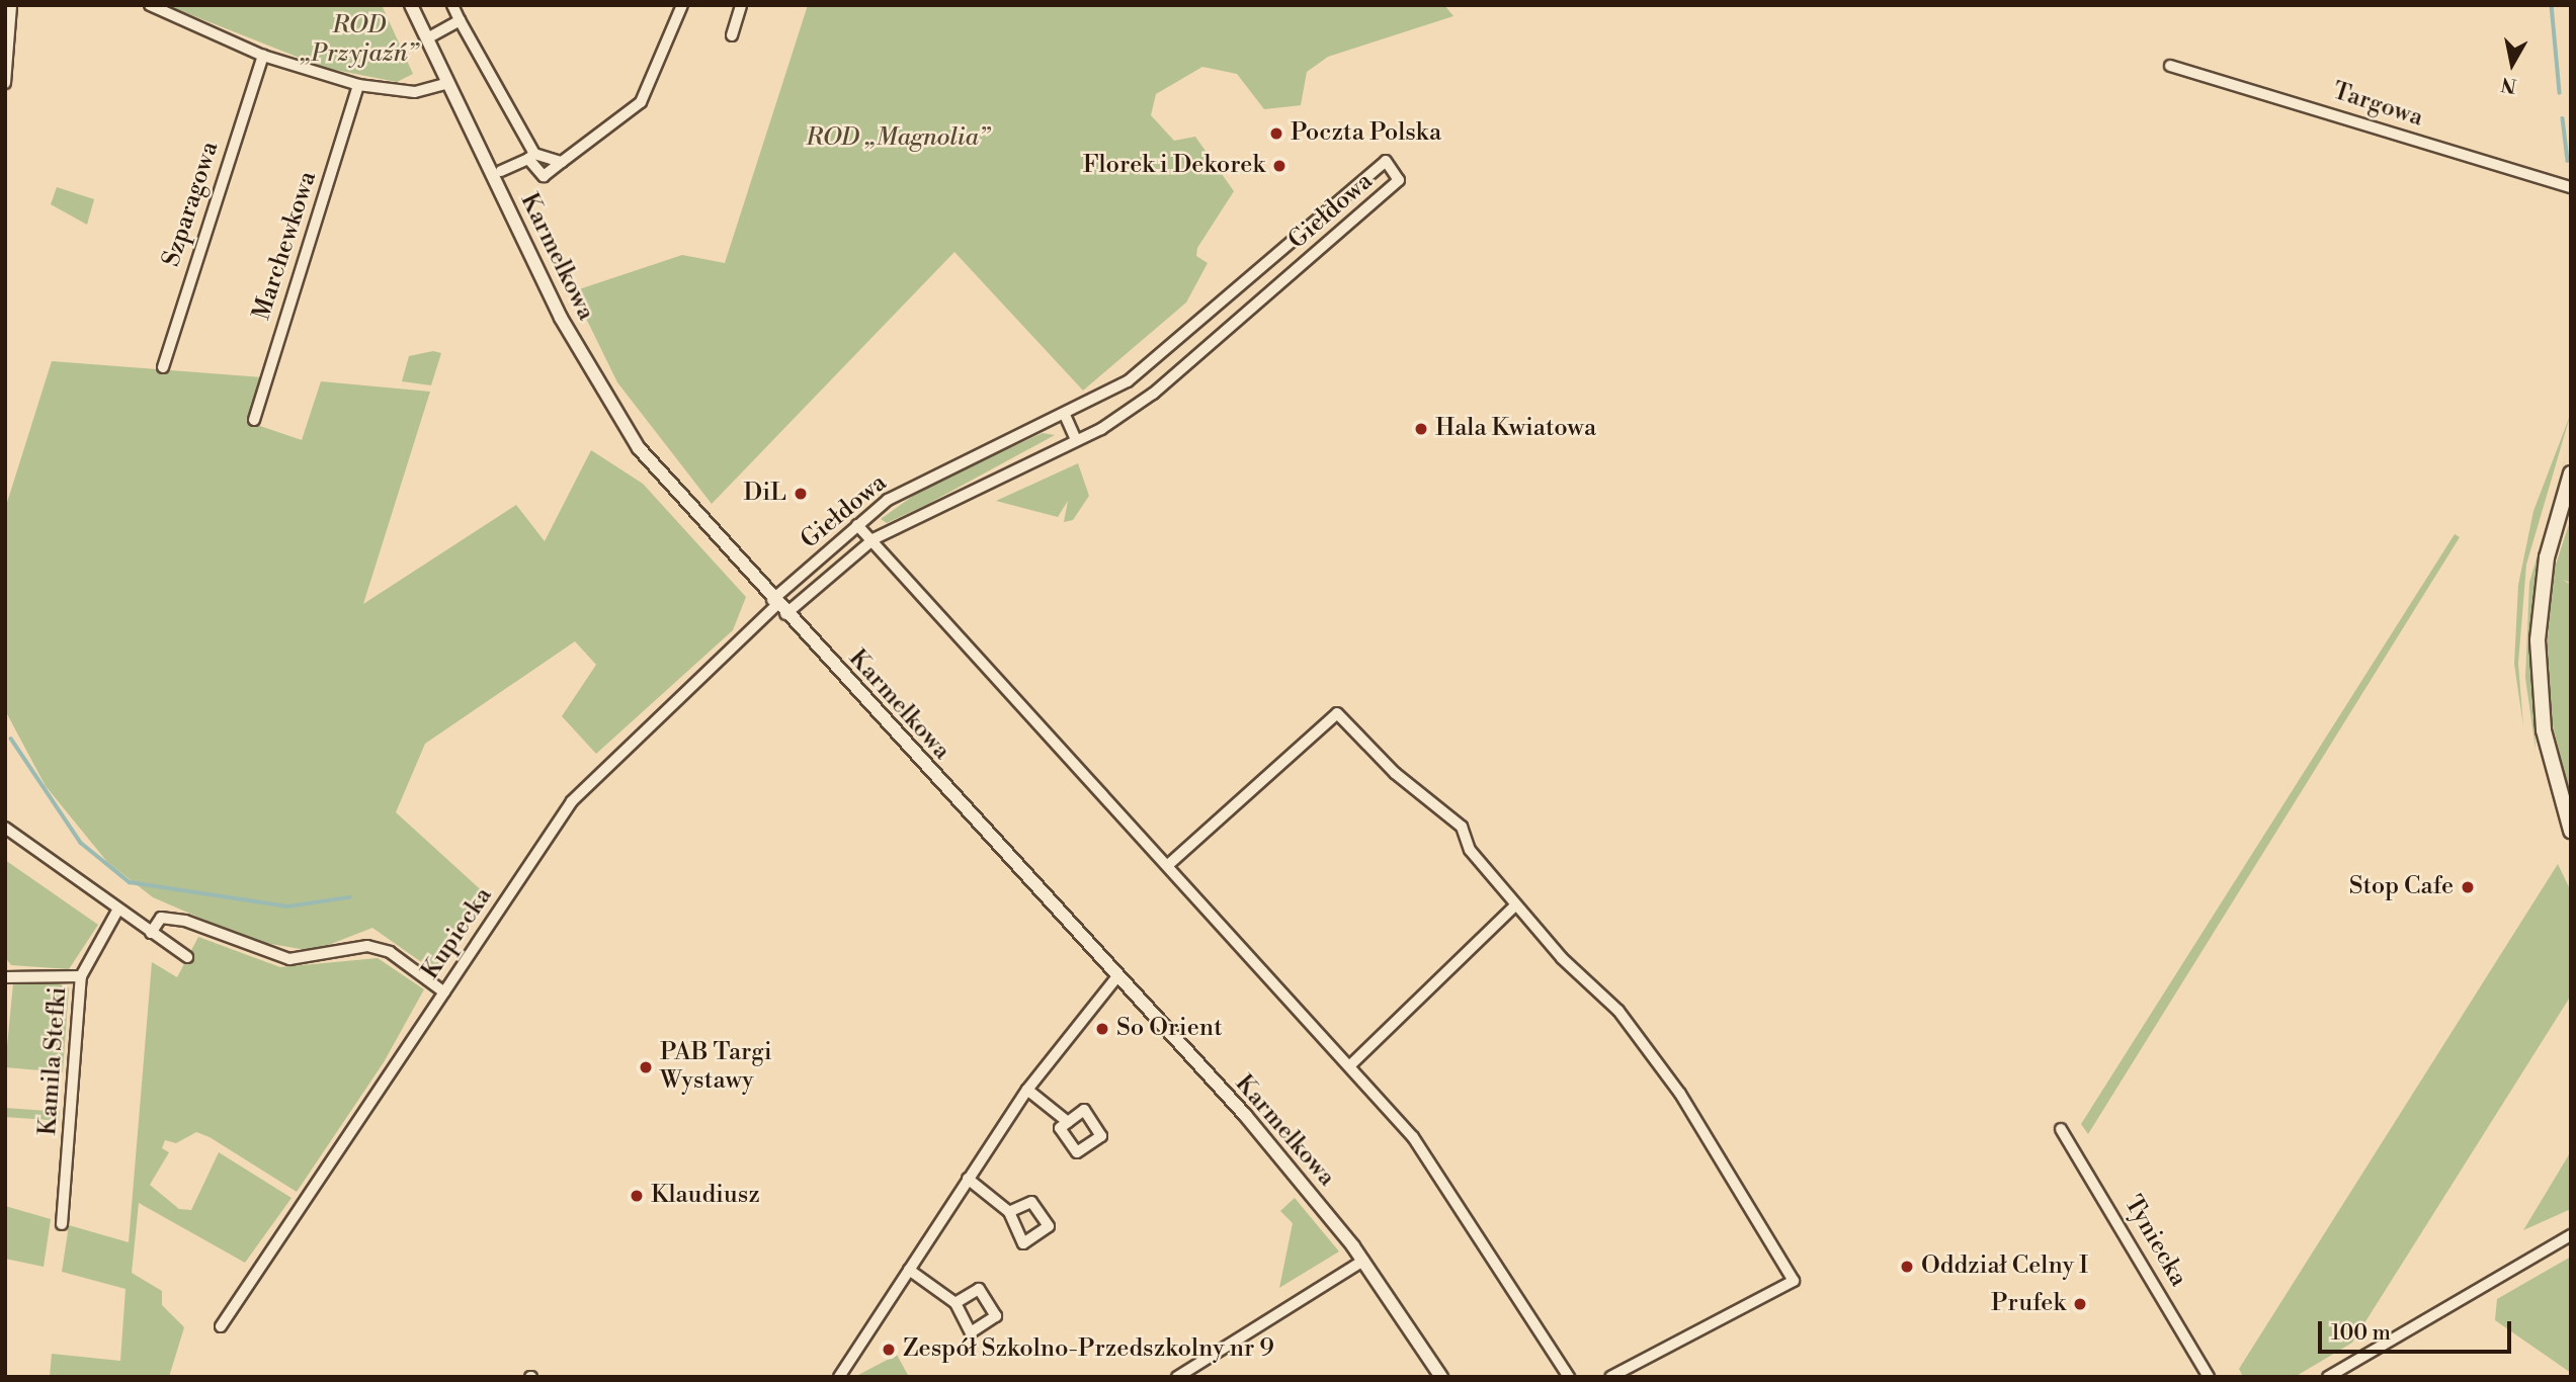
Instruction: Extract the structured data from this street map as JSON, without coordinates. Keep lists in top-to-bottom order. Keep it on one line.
{"streets":{"street":["Targowa","Szparagowa","Giełdowa","Marchewkowa","Karmelkowa","Kupiecka","Kamila Stefki","Tyniecka"]},"crossings":[["Giełdowa","Karmelkowa"],["Giełdowa","Kupiecka"],["Karmelkowa","Kupiecka"]],"parks":["ROD „Przyjaźń”","ROD „Magnolia”"],"places":["Poczta Polska","Florek i Dekorek","Hala Kwiatowa","DiL","Stop Cafe","So Orient","PAB Targi Wystawy","Klaudiusz","Oddział Celny I","Prufek","Zespół Szkolno-Przedszkolny nr 9"],"scale_bar":"100 m","north":"bottom"}
